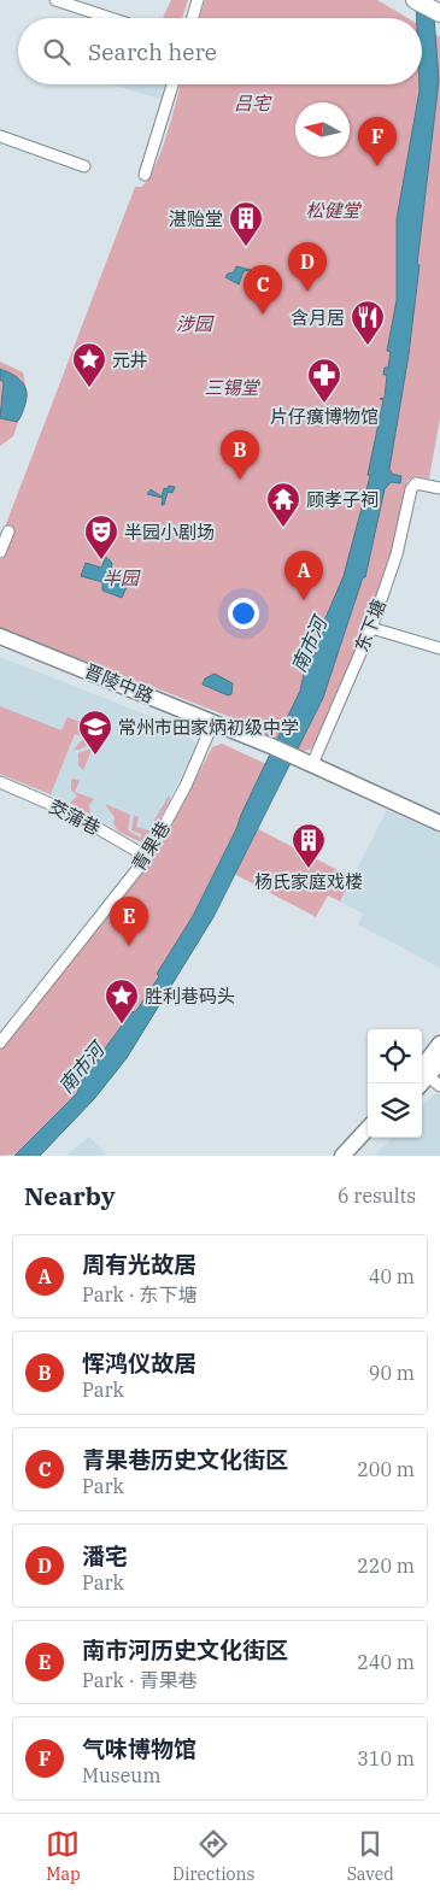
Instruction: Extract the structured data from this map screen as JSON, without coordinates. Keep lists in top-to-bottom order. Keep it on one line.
{"streets":{"main road":["晋陵中路"],"street":["东下塘","茭蒲巷","青果巷"]},"crossings":[["东下塘","晋陵中路"],["晋陵中路","青果巷"],["茭蒲巷","青果巷"]],"water":["南市河"],"parks":["吕宅","松健堂","涉园","三锡堂","半园"],"places":{"building":["湛贻堂","杨氏家庭戏楼"],"restaurant":["含月居"],"place":["元井","胜利巷码头"],"pharmacy":["片仔癀博物馆"],"temple":["顾孝子祠"],"theatre":["半园小剧场"],"school or university":["常州市田家炳初级中学"]},"north":"left","page":{"search":"Search here","pins":["F","D","C","B","A","E"],"heading":["Nearby","6 results"],"list":[{"mark":"A","name":"周有光故居","note":"Park · 东下塘","value":"40 m"},{"mark":"B","name":"恽鸿仪故居","note":"Park","value":"90 m"},{"mark":"C","name":"青果巷历史文化街区","note":"Park","value":"200 m"},{"mark":"D","name":"潘宅","note":"Park","value":"220 m"},{"mark":"E","name":"南市河历史文化街区","note":"Park · 青果巷","value":"240 m"},{"mark":"F","name":"气味博物馆","note":"Museum","value":"310 m"}],"nav":["Map","Directions","Saved"]}}
